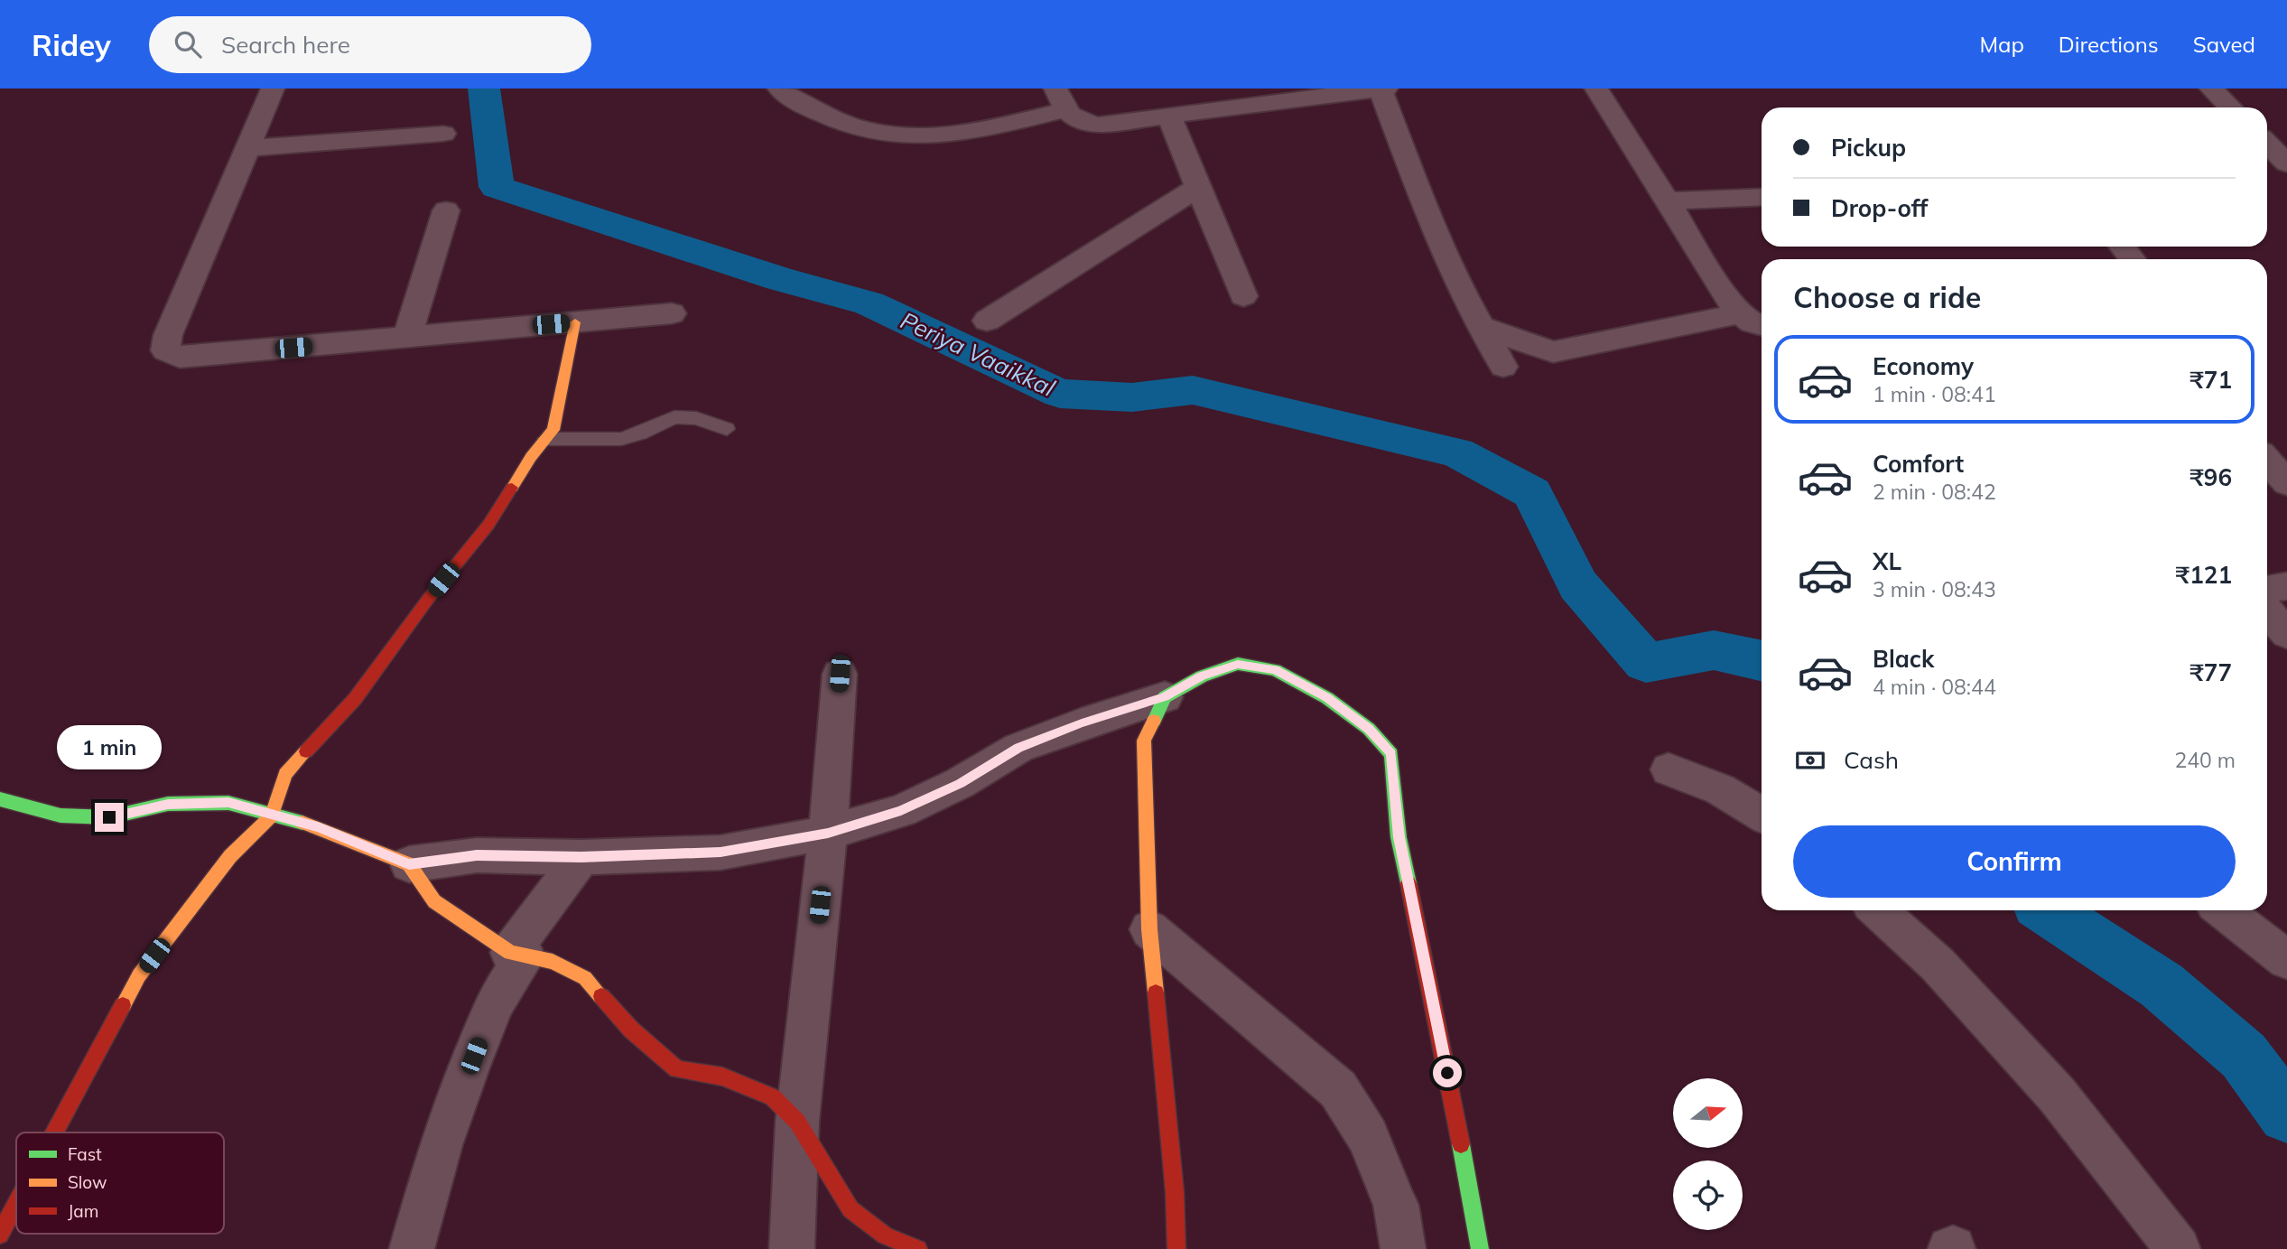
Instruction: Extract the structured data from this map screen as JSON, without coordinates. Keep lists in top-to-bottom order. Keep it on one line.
{"water":["Periya Vaaikkal"],"legend":["Fast","Slow","Jam"],"north":"right","page":{"header":"Ridey","search":"Search here","nav":["Map","Directions","Saved"],"banner":["Pickup","Drop-off"],"heading":"Choose a ride","list":[{"name":"Economy","note":"1 min · 08:41","value":"₹71"},{"name":"Comfort","note":"2 min · 08:42","value":"₹96"},{"name":"XL","note":"3 min · 08:43","value":"₹121"},{"name":"Black","note":"4 min · 08:44","value":"₹77"}],"bubble":"1 min","pay":["Cash","240 m"],"buttons":"Confirm"}}
